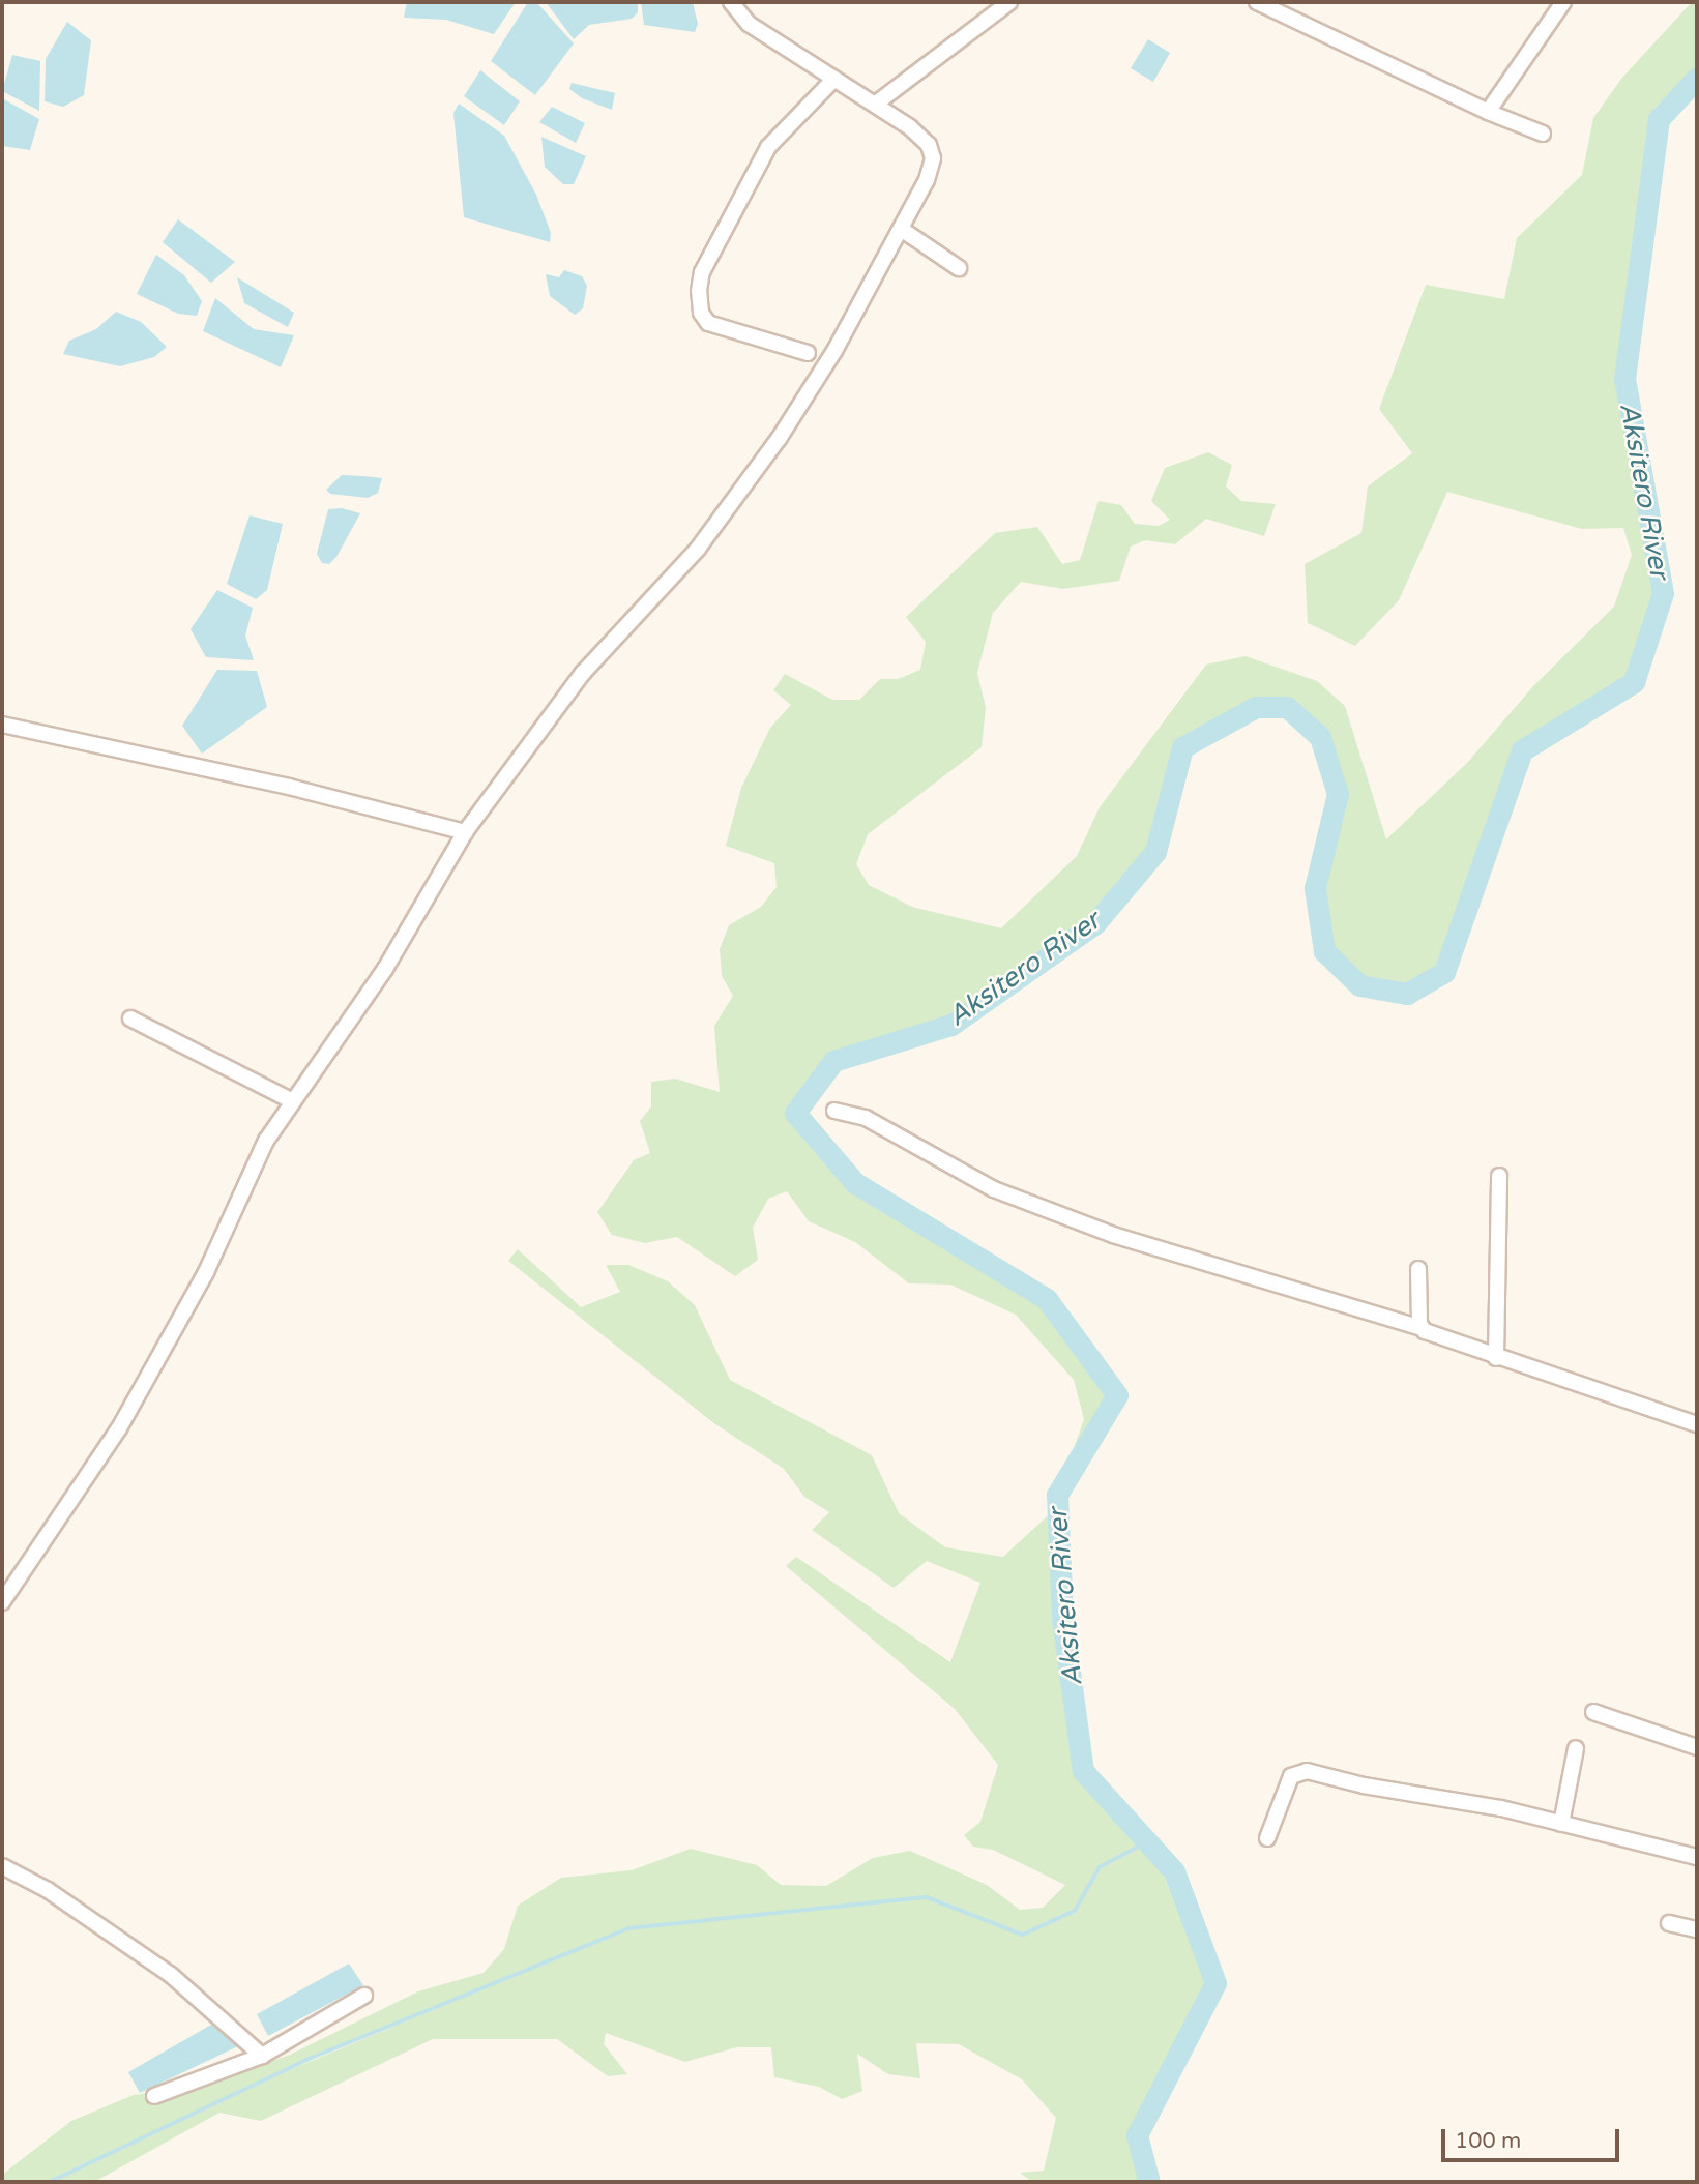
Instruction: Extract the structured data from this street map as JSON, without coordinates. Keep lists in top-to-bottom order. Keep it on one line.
{"water":["Aksitero River"],"scale_bar":"100 m"}
